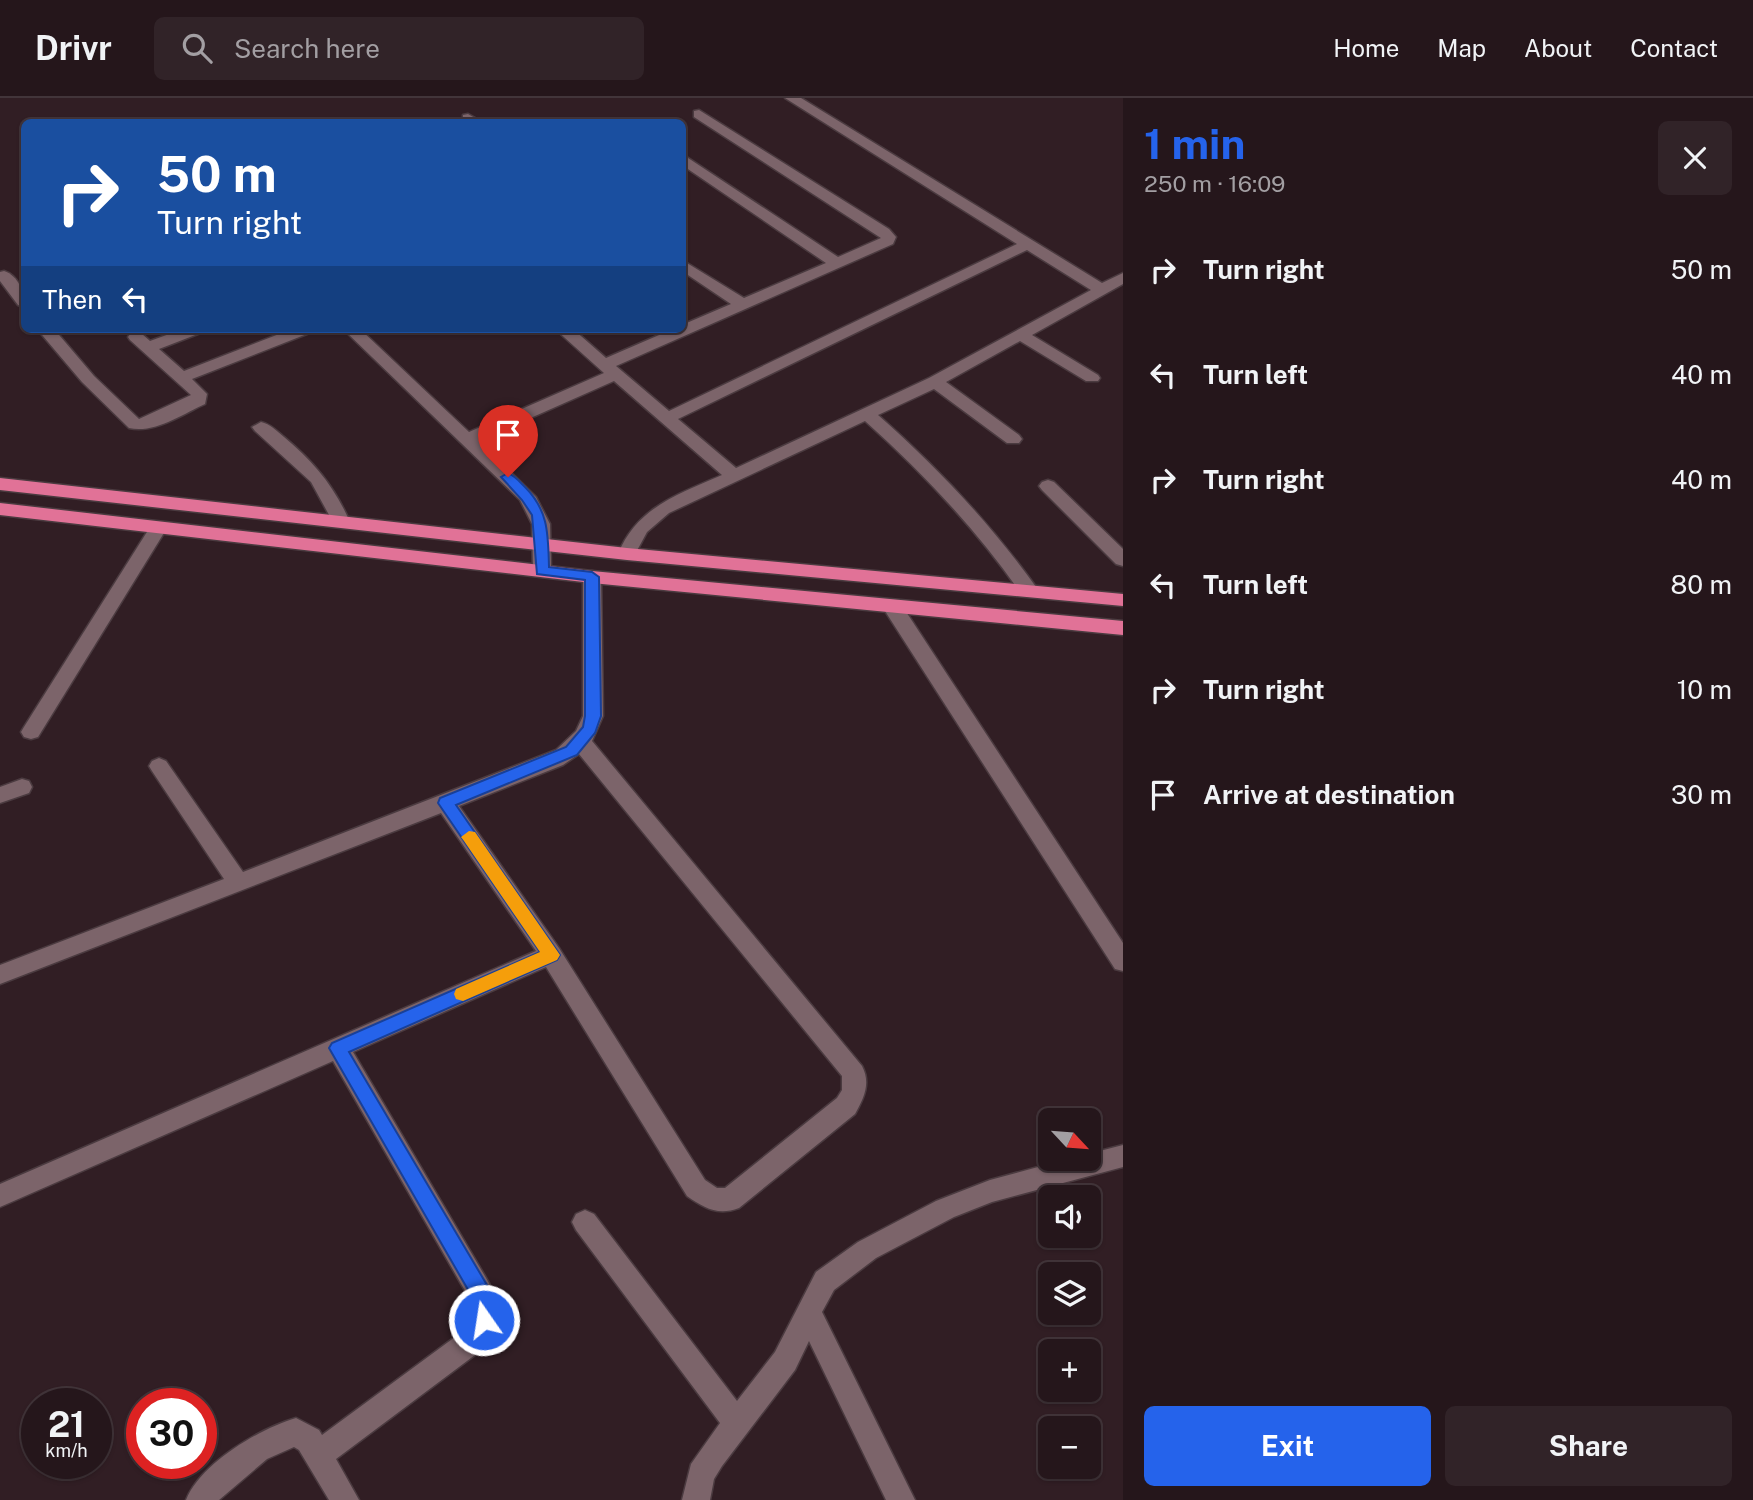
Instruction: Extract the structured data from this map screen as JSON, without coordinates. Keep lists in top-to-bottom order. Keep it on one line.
{"north":"bottom right","page":{"header":"Drivr","search":"Search here","nav":["Home","Map","About","Contact"],"heading":["1 min","250 m · 16:09"],"turn":["50 m","Turn right"],"list":[{"name":"Turn right","value":"50 m"},{"name":"Turn left","value":"40 m"},{"name":"Turn right","value":"40 m"},{"name":"Turn left","value":"80 m"},{"name":"Turn right","value":"10 m"},{"name":"Arrive at destination","value":"30 m"}],"then":"Then","map_buttons":["+","−"],"speed":"21 km/h","limit":"30","buttons":["Exit","Share"]}}
